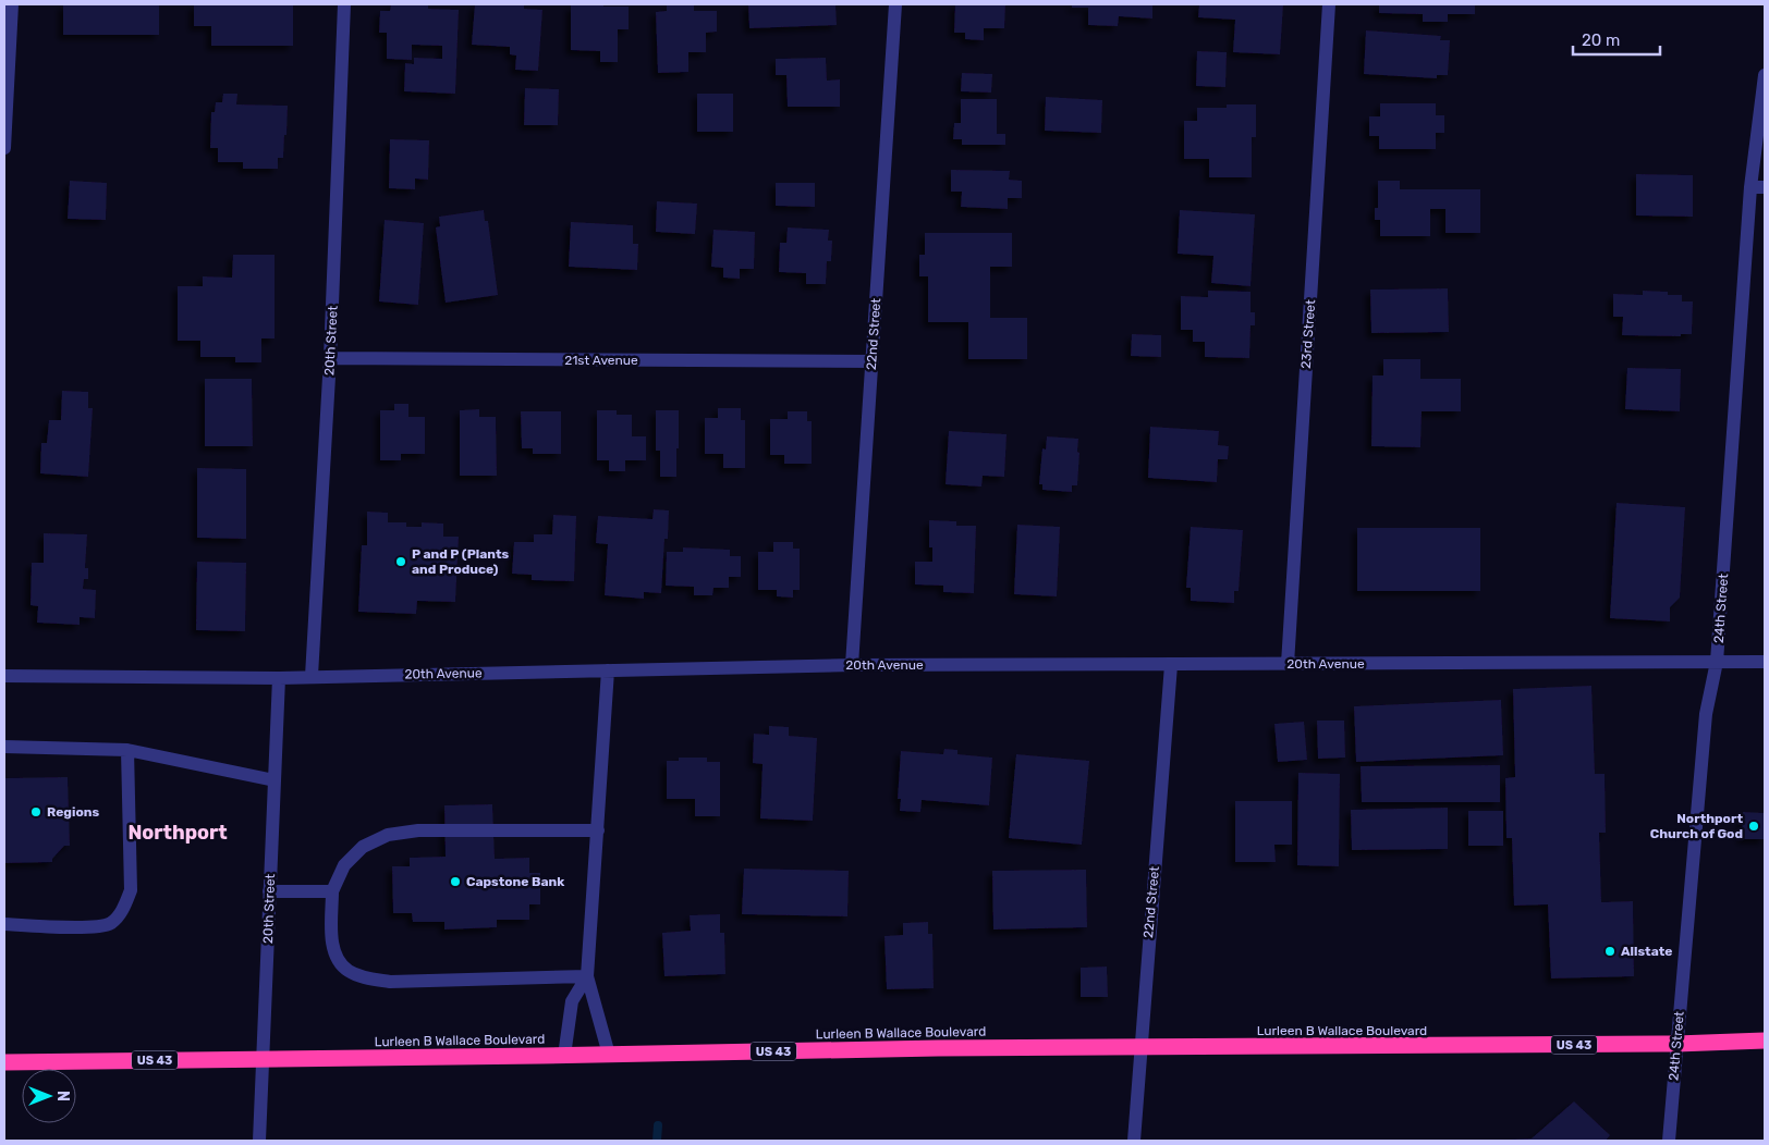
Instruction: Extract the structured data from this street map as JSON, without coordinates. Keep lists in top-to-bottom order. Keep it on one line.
{"streets":{"highway":["Lurleen B Wallace Boulevard","US 43"],"street":["22nd Street","23rd Street","20th Street","21st Avenue","24th Street","20th Avenue"]},"crossings":[["22nd Street","21st Avenue"],["22nd Street","20th Avenue"],["22nd Street","Lurleen B Wallace Boulevard"],["23rd Street","20th Avenue"],["20th Street","21st Avenue"],["20th Street","20th Avenue"],["20th Street","Lurleen B Wallace Boulevard"],["24th Street","20th Avenue"],["24th Street","Lurleen B Wallace Boulevard"]],"districts":["Northport"],"places":["P and P (Plants and Produce)","Regions","Northport Church of God","Capstone Bank","Allstate"],"scale_bar":"20 m","north":"right"}
